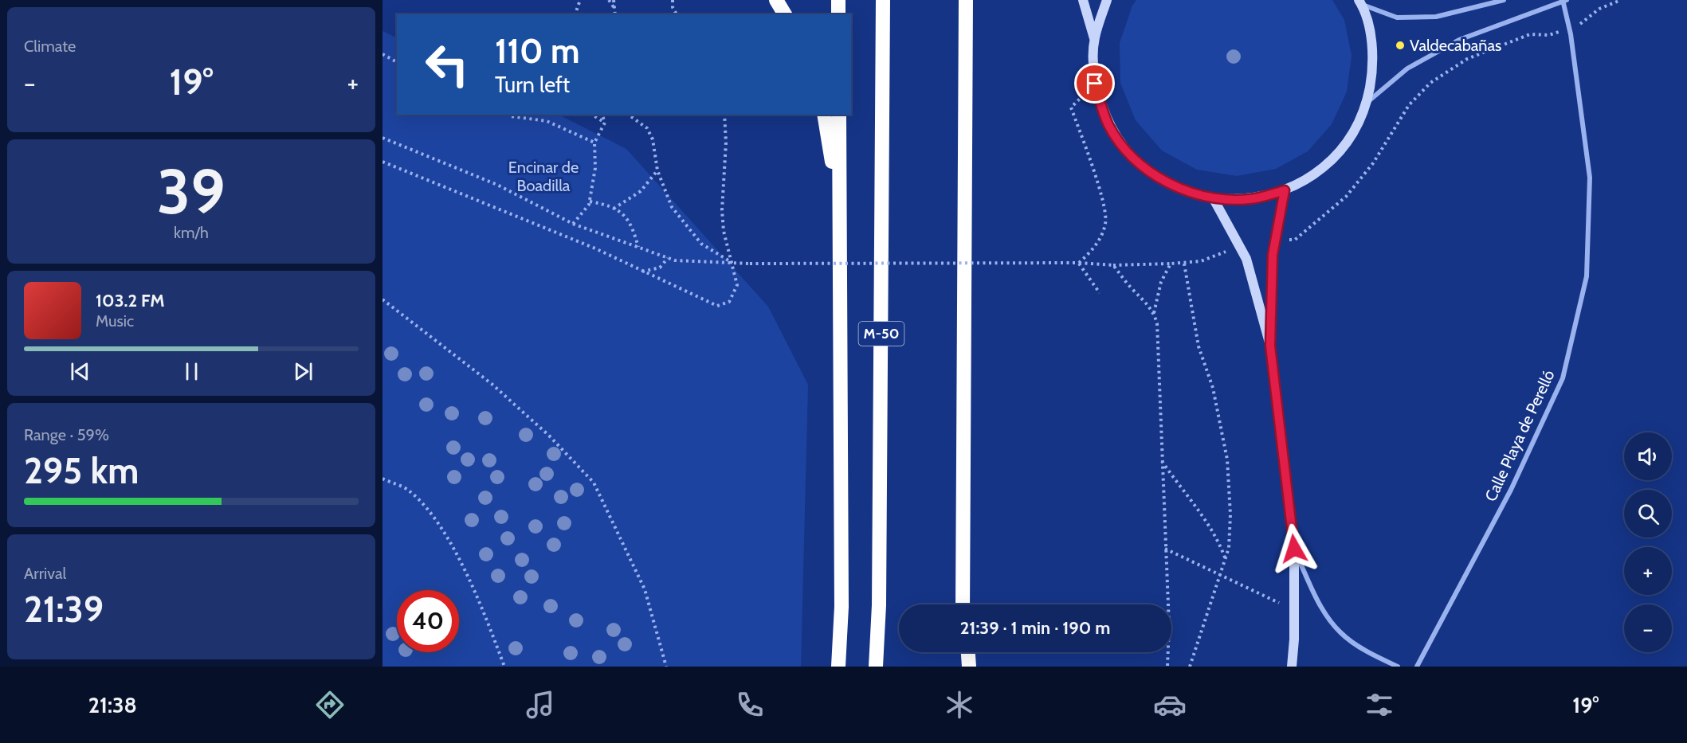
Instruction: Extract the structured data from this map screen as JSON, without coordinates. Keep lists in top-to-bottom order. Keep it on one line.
{"streets":{"highway":["M-50"],"street":["Calle Playa de Perelló"]},"parks":["Encinar de Boadilla"],"places":["Valdecabañas"],"page":{"tile":["Climate",["39","km/h"],["Range · 59%","295 km"],["Arrival","21:39"]],"turn":["110 m","Turn left"],"heat":["−","19°","+"],"song":["103.2 FM","Music"],"map_buttons":["+","−"],"limit":"40","trip":"21:39 · 1 min · 190 m","tabs":["21:38","19°"]}}
